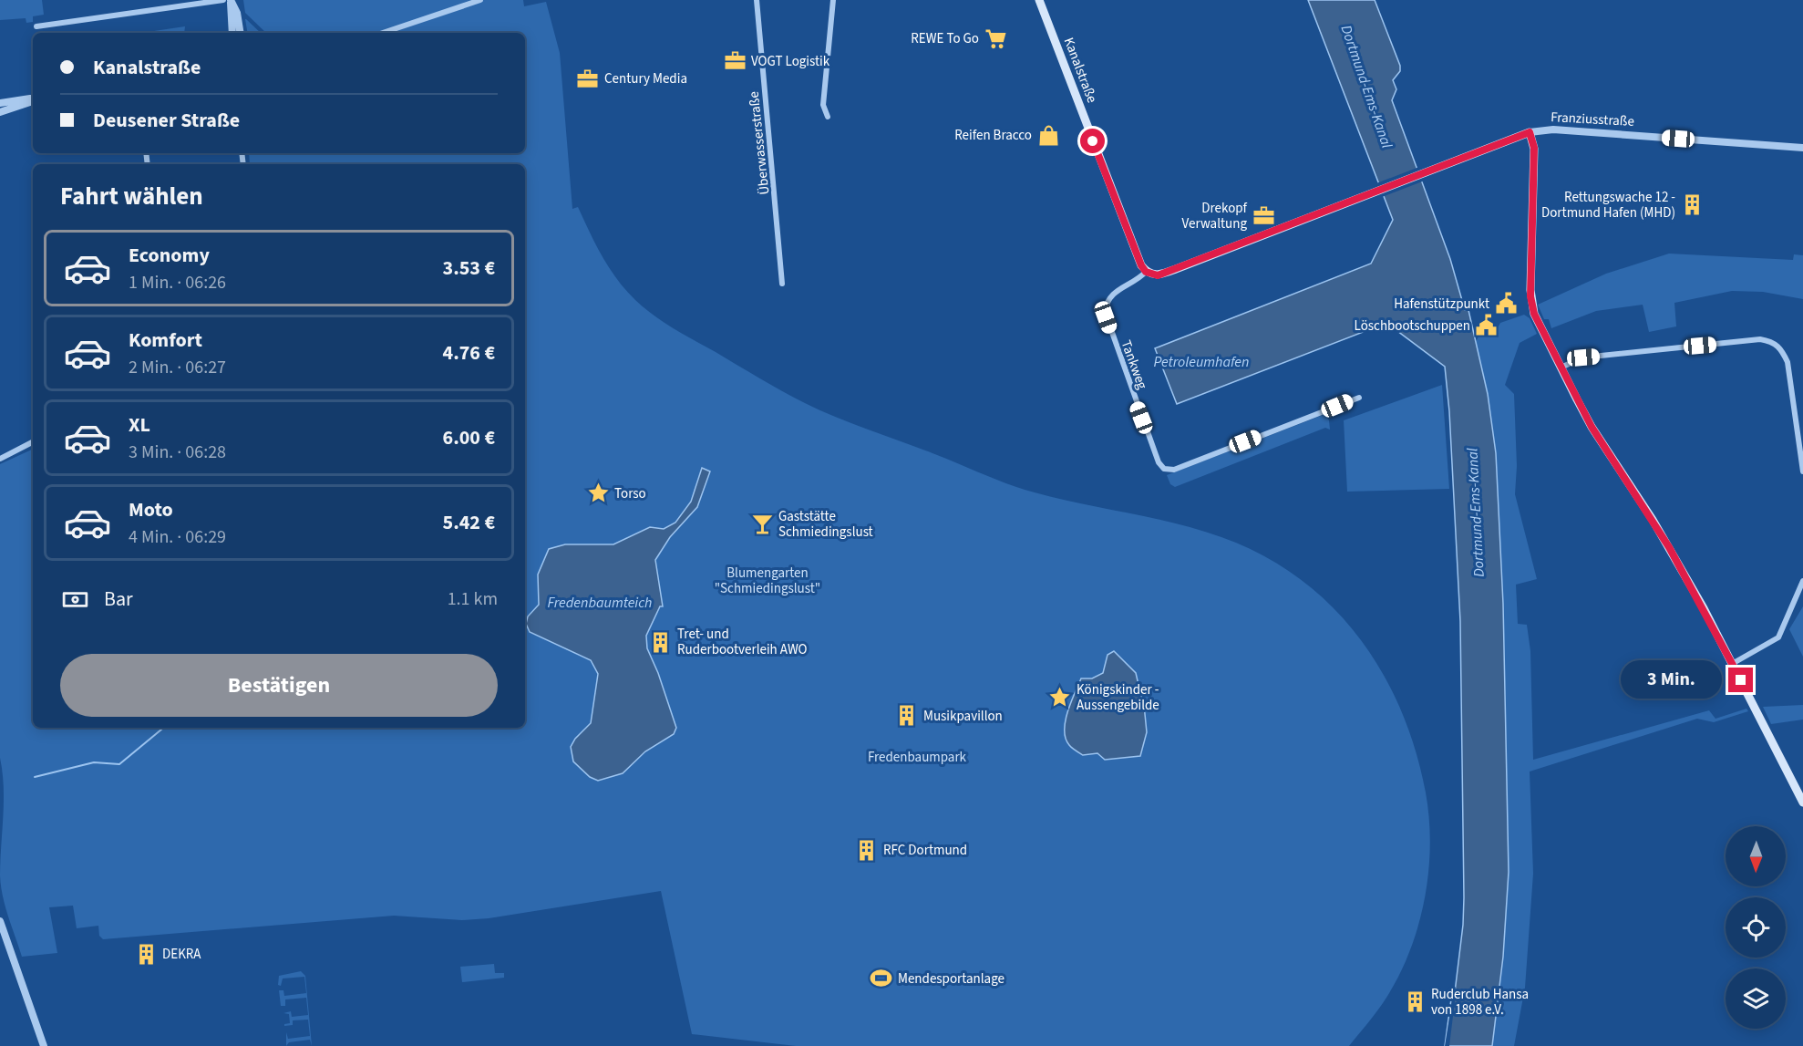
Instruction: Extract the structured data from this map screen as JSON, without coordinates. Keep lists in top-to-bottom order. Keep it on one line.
{"streets":{"main road":["Kanalstraße","Franziusstraße"],"street":["Überwasserstraße","Tankweg"]},"crossings":[["Kanalstraße","Franziusstraße"],["Kanalstraße","Tankweg"],["Franziusstraße","Tankweg"]],"water":["Dortmund-Ems-Kanal","Petroleumhafen","Fredenbaumteich"],"parks":["Blumengarten \"Schmiedingslust\"","Fredenbaumpark"],"places":{"supermarket":["REWE To Go"],"office":["VOGT Logistik","Century Media","Drekopf Verwaltung"],"shop":["Reifen Bracco"],"building":["Rettungswache 12 - Dortmund Hafen (MHD)","Tret- und Ruderbootverleih AWO","Musikpavillon","RFC Dortmund","DEKRA","Ruderclub Hansa von 1898 e.V."],"public building":["Hafenstützpunkt","Löschbootschuppen"],"place":["Torso","Königskinder - Aussengebilde"],"bar":["Gaststätte Schmiedingslust"],"sports":["Mendesportanlage"]},"north":"bottom","page":{"banner":["Kanalstraße","Deusener Straße"],"heading":"Fahrt wählen","list":[{"name":"Economy","note":"1 Min. · 06:26","value":"3.53 €"},{"name":"Komfort","note":"2 Min. · 06:27","value":"4.76 €"},{"name":"XL","note":"3 Min. · 06:28","value":"6.00 €"},{"name":"Moto","note":"4 Min. · 06:29","value":"5.42 €"}],"pay":["Bar","1.1 km"],"buttons":"Bestätigen","bubble":"3 Min."}}
